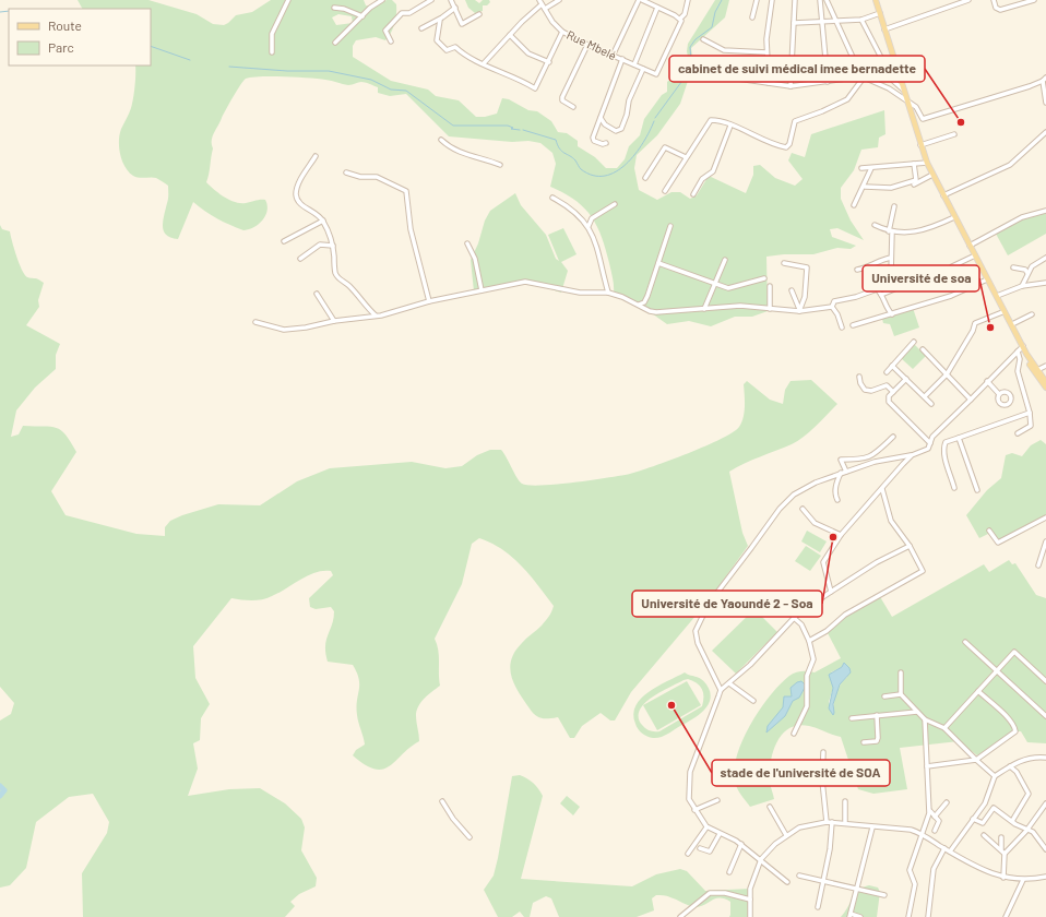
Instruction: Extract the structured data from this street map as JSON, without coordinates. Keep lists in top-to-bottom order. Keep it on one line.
{"streets":{"street":["Rue Mbelé"]},"places":["cabinet de suivi médical imee bernadette","Université de soa","Université de Yaoundé 2 - Soa","stade de l'université de SOA"],"legend":["Route","Parc"]}
